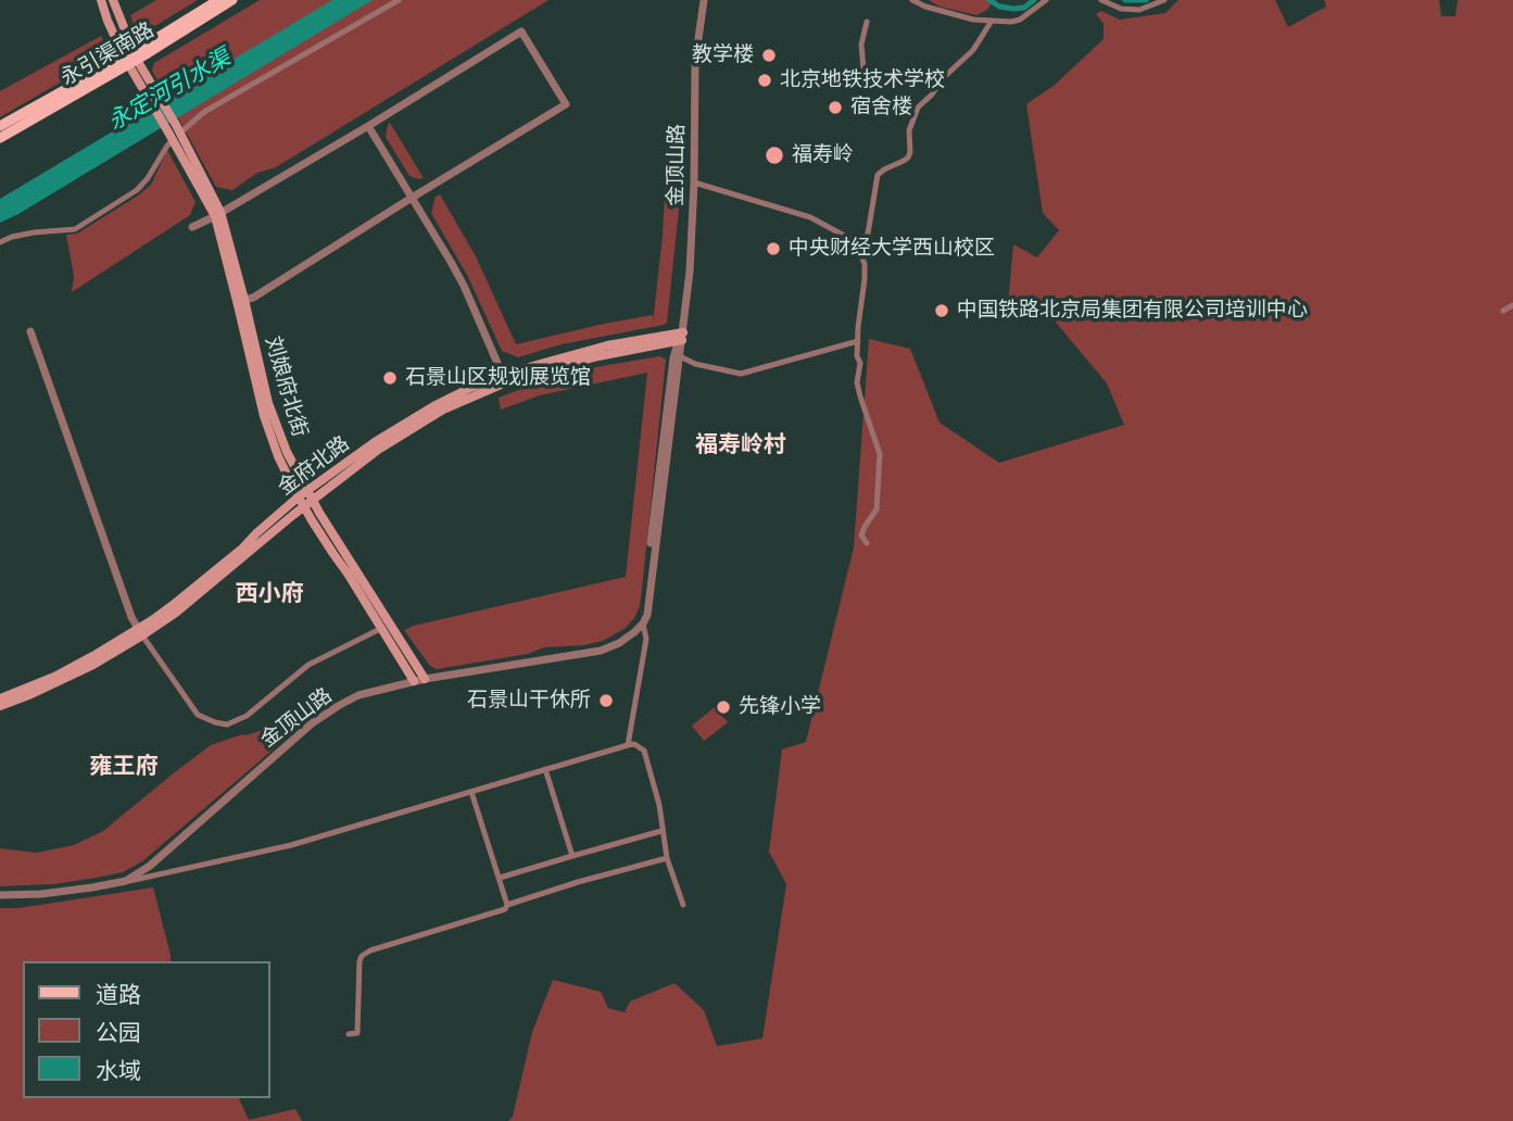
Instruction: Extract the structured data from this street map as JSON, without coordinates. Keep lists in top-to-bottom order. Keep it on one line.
{"streets":{"main road":["永引渠南路","刘娘府北街","金府北路"],"street":["金顶山路"]},"crossings":[["永引渠南路","刘娘府北街"],["金顶山路","刘娘府北街"],["金顶山路","金府北路"],["刘娘府北街","金府北路"]],"districts":["福寿岭村","西小府","雍王府"],"water":["永定河引水渠"],"places":["教学楼","北京地铁技术学校","宿舍楼","福寿岭","中央财经大学西山校区","中国铁路北京局集团有限公司培训中心","石景山区规划展览馆","石景山干休所","先锋小学"],"legend":["道路","公园","水域"]}
